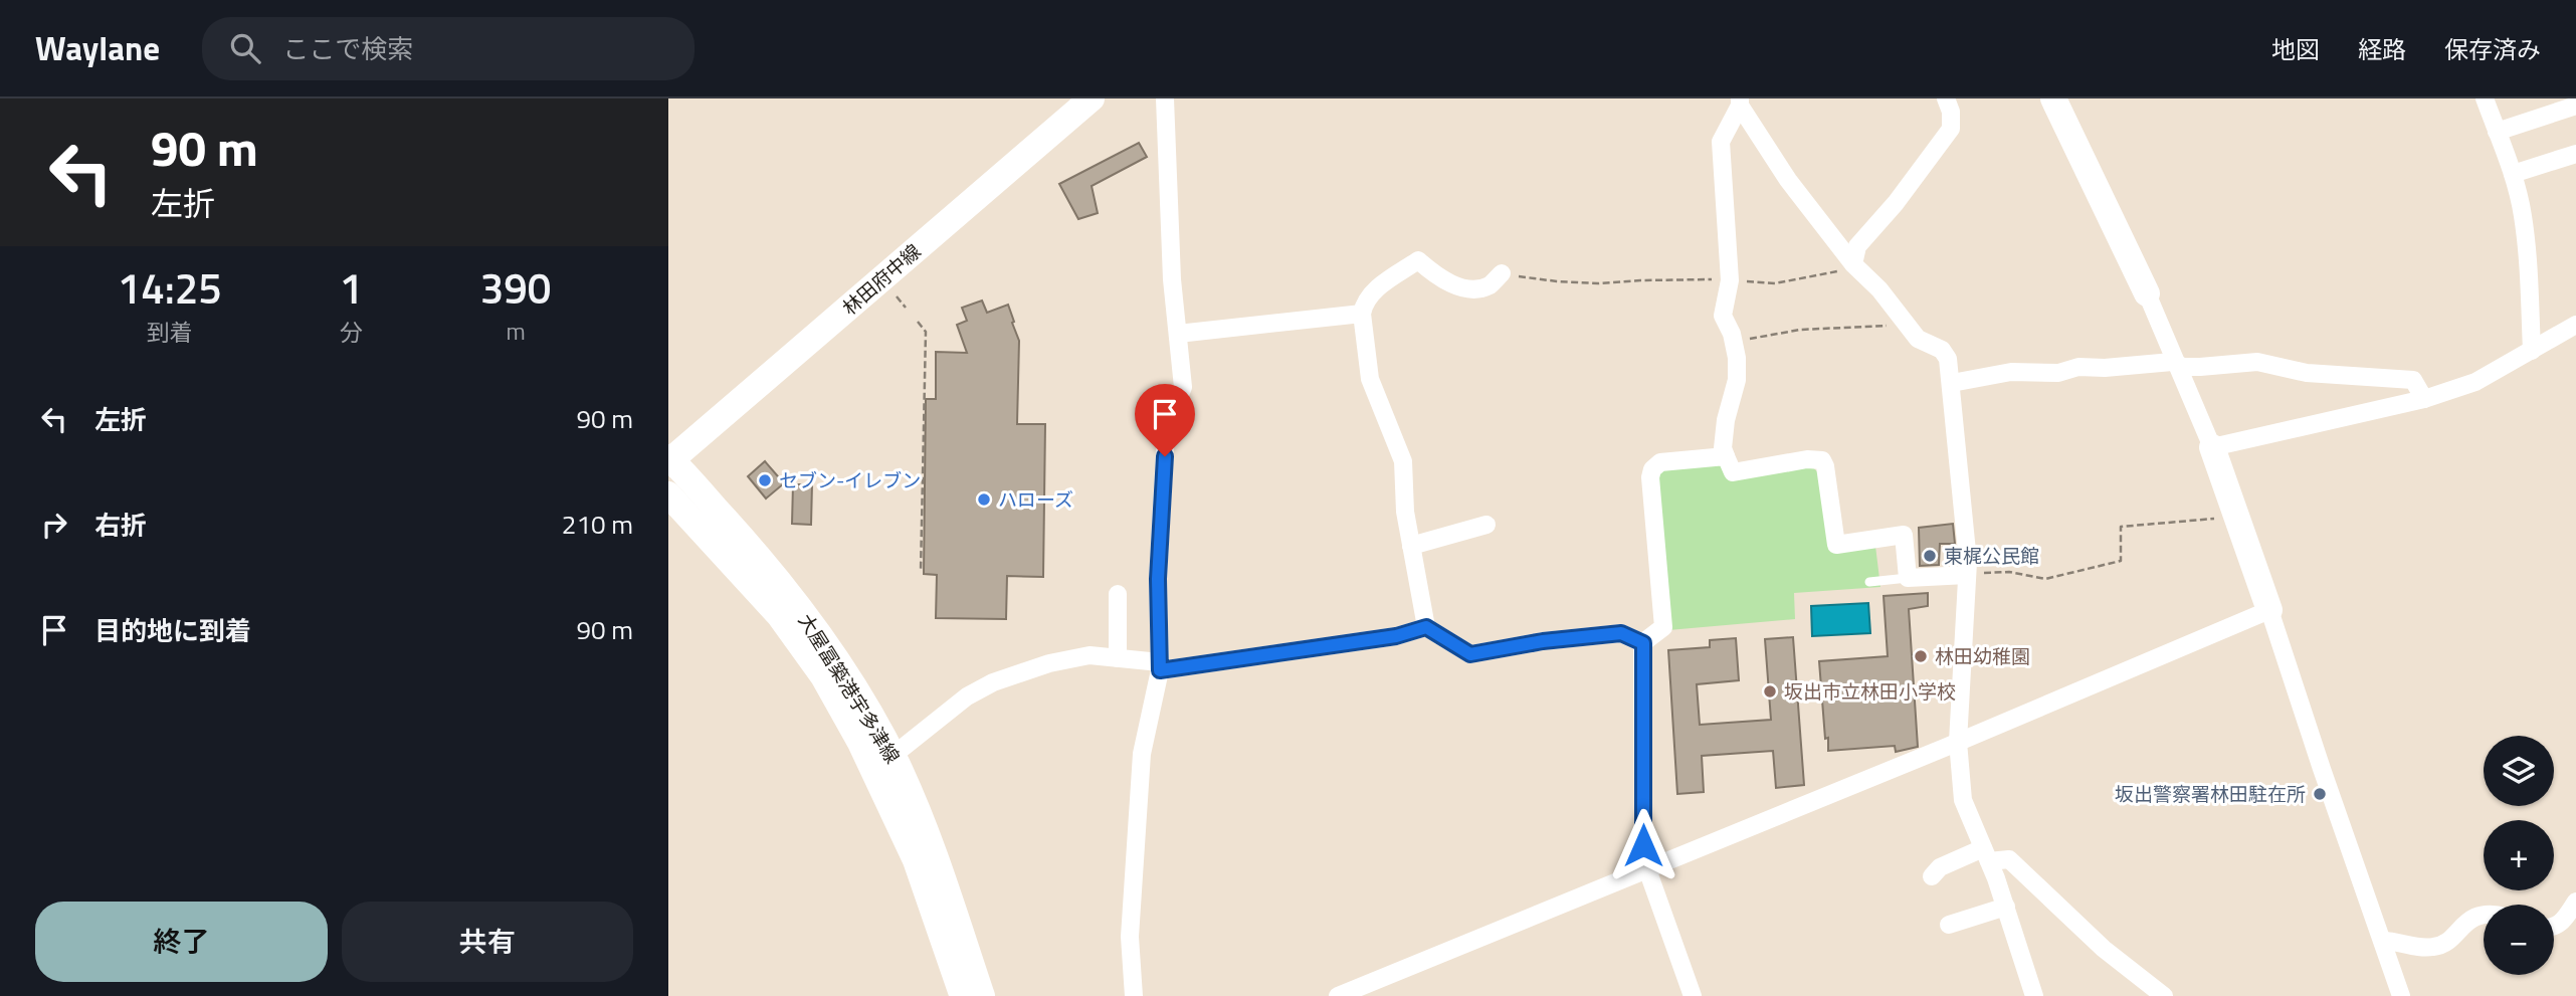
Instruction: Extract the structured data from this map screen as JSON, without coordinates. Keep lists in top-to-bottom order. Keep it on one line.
{"streets":{"main road":["林田府中線","大屋冨築港宇多津線"]},"crossings":[["林田府中線","大屋冨築港宇多津線"]],"places":["セブン-イレブン","ハローズ","東梶公民館","林田幼稚園","坂出市立林田小学校","坂出警察署林田駐在所"],"page":{"header":"Waylane","search":"ここで検索","nav":["地図","経路","保存済み"],"turn":["90 m","左折"],"eta":["14:25","到着","1","分","390","m"],"list":[{"name":"左折","value":"90 m"},{"name":"右折","value":"210 m"},{"name":"目的地に到着","value":"90 m"}],"map_buttons":["+","−"],"buttons":["終了","共有"]}}
